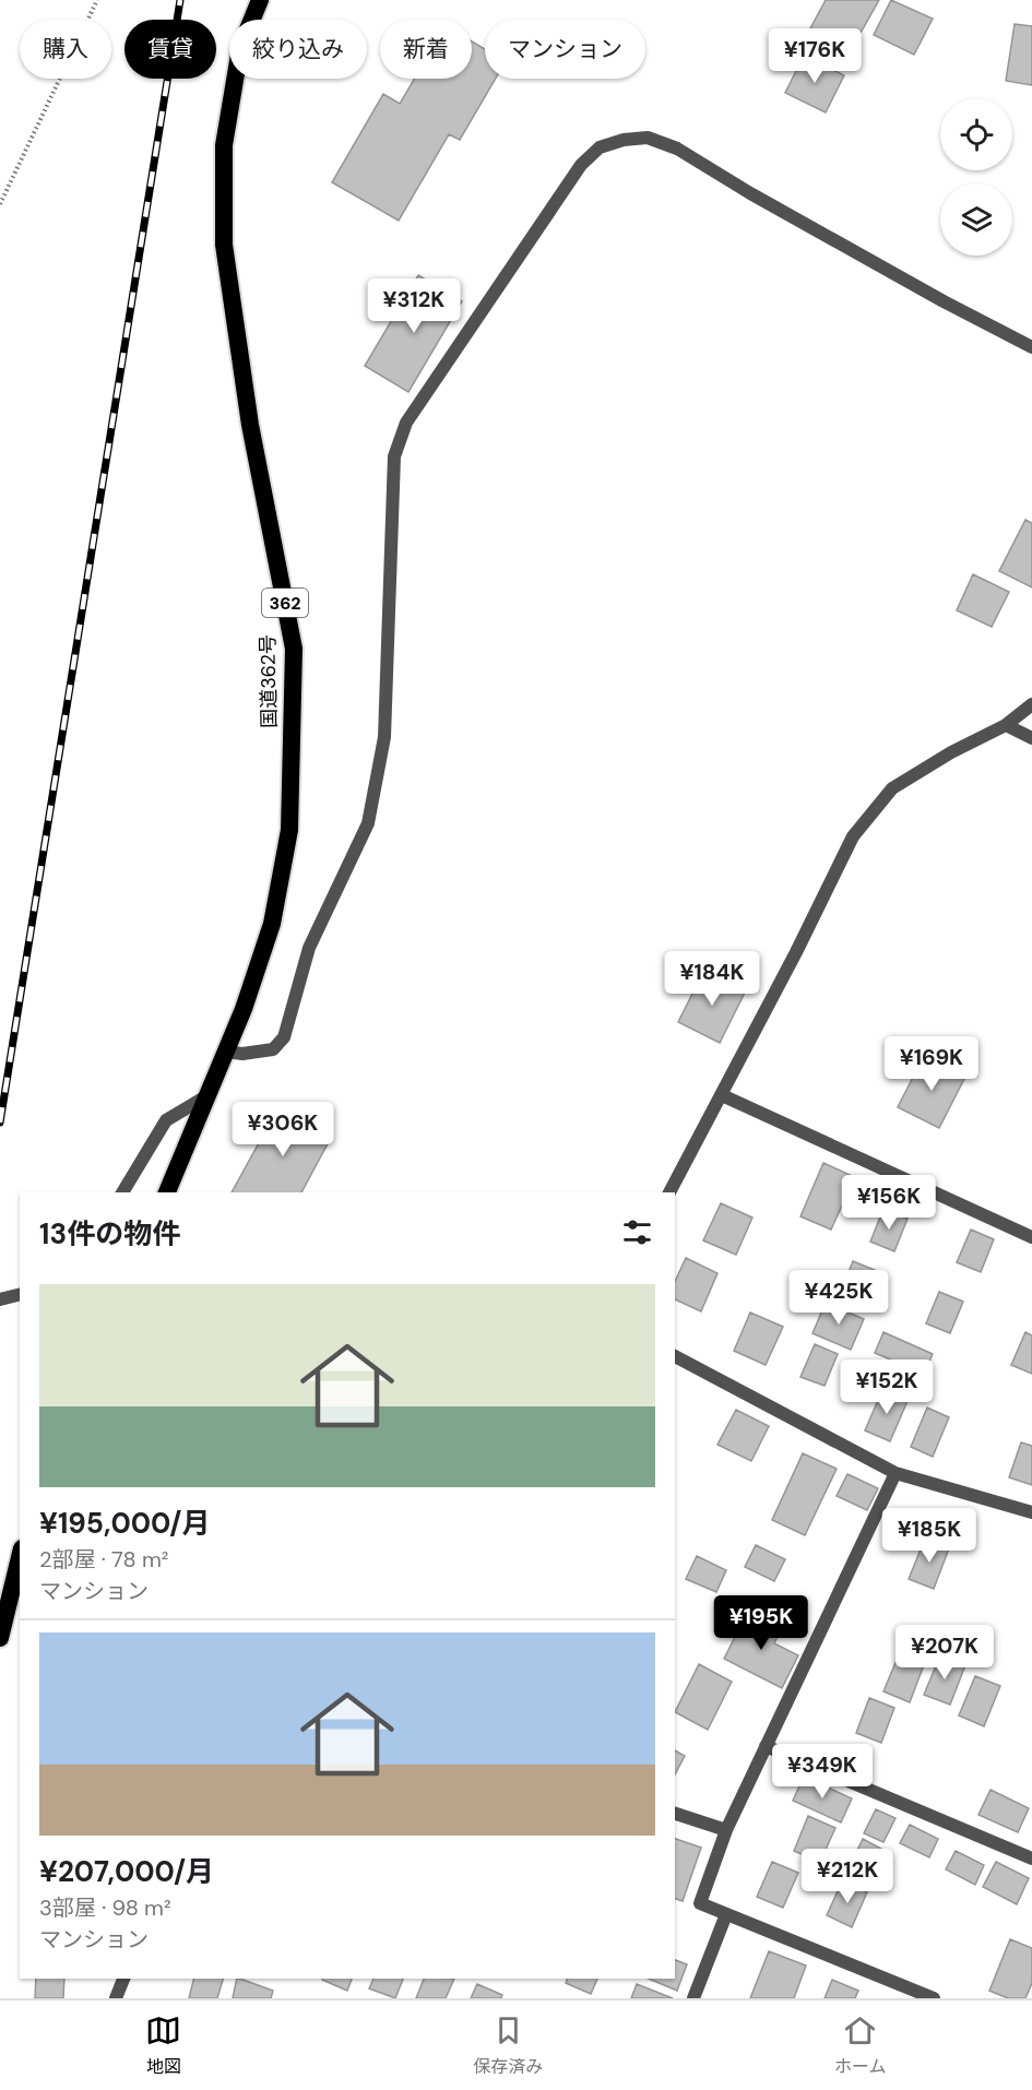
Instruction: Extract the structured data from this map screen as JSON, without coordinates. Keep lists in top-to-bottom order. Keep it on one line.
{"streets":{"highway":["362","国道362号"]},"page":{"chip":["購入","賃貸","絞り込み","新着","マンション"],"price":["¥176K","¥312K","¥184K","¥169K","¥306K","¥156K","¥425K","¥152K","¥185K","¥195K","¥207K","¥349K","¥212K"],"heading":"13件の物件","list":[{"name":"¥195,000/月","note":"2部屋 · 78 m² · マンション"},{"name":"¥207,000/月","note":"3部屋 · 98 m² · マンション"}],"tabs":["地図","保存済み","ホーム"]}}
